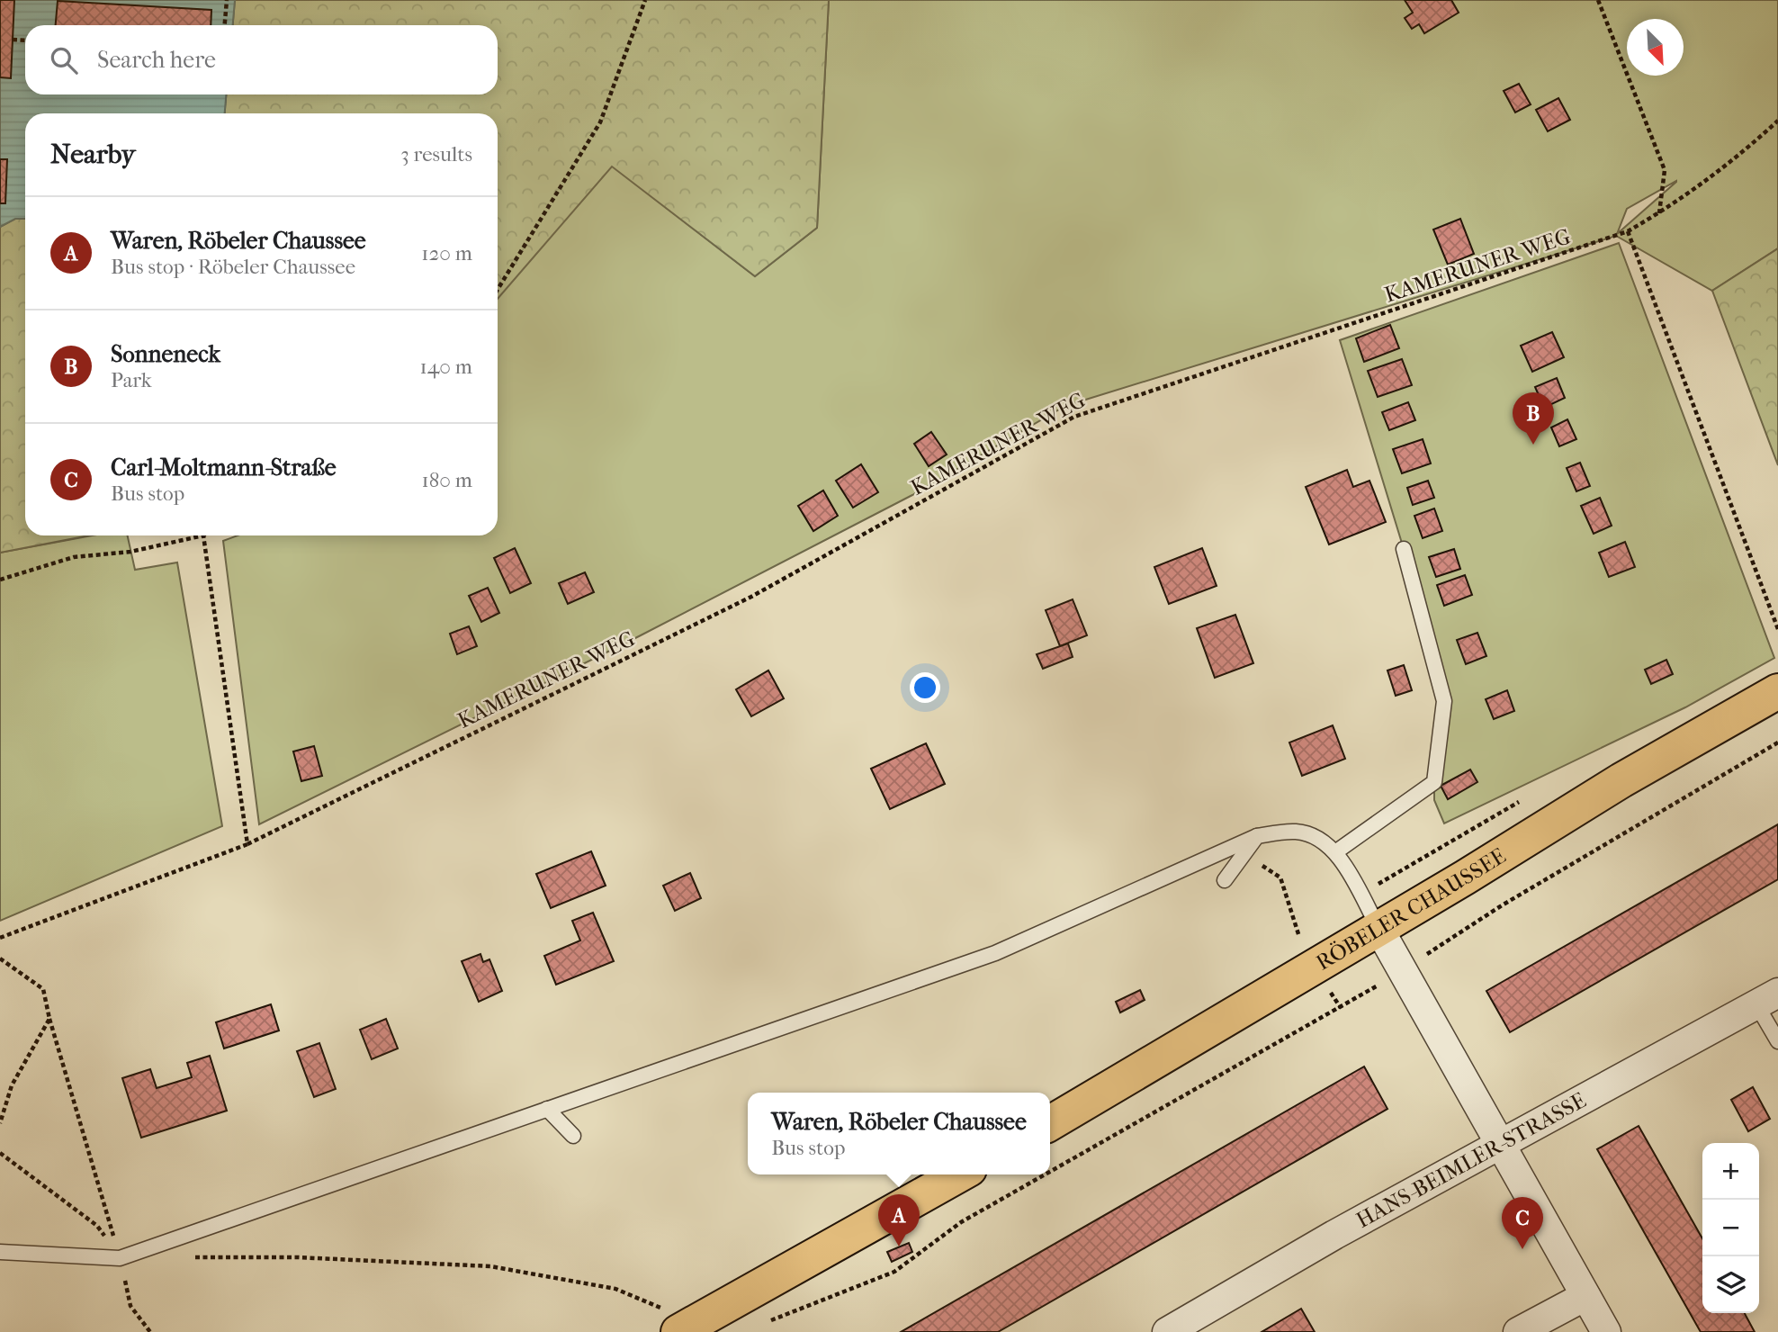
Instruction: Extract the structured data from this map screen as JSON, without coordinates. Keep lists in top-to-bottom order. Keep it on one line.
{"streets":{"main road":["RÖBELER CHAUSSEE"],"street":["HANS-BEIMLER-STRASSE"],"path":["KAMERUNER WEG"]},"north":"bottom right","page":{"search":"Search here","heading":["Nearby","3 results"],"list":[{"mark":"A","name":"Waren, Röbeler Chaussee","note":"Bus stop · Röbeler Chaussee","value":"120 m"},{"mark":"B","name":"Sonneneck","note":"Park","value":"140 m"},{"mark":"C","name":"Carl-Moltmann-Straße","note":"Bus stop","value":"180 m"}],"pins":["B","A","C"],"popup":["Waren, Röbeler Chaussee","Bus stop"],"map_buttons":["+","−"]}}
